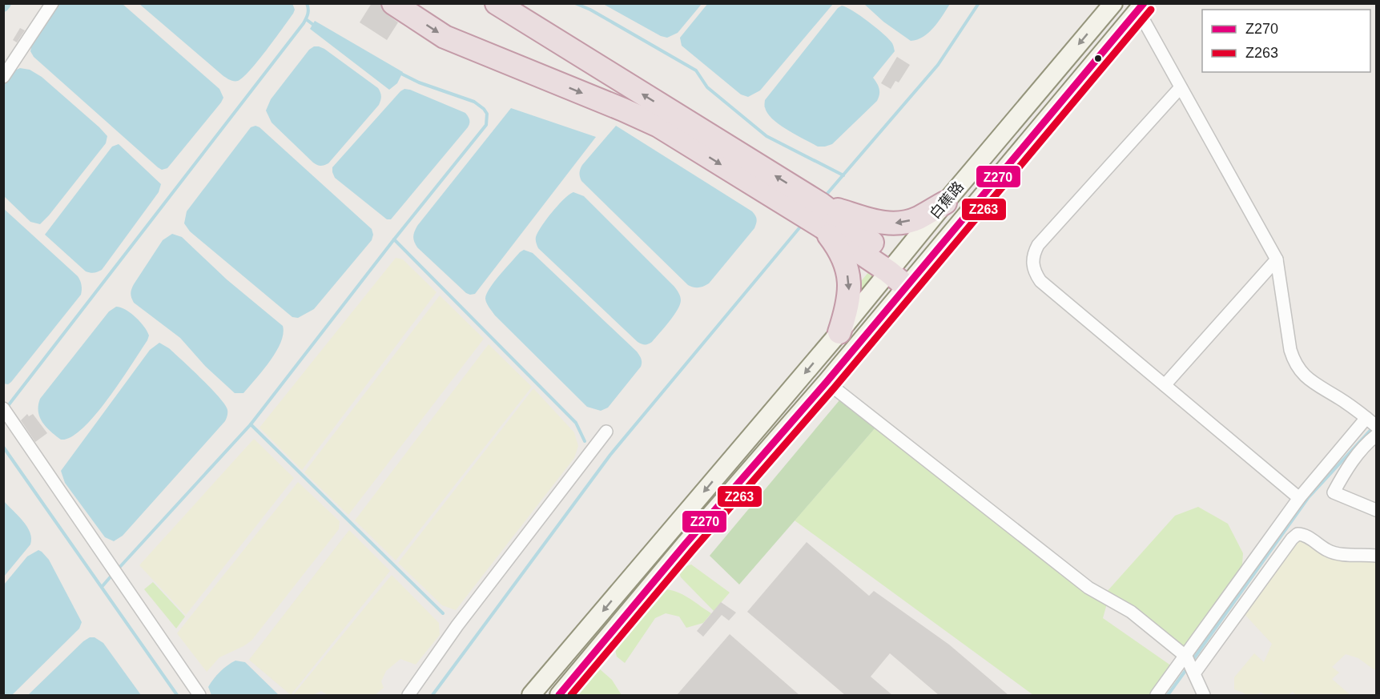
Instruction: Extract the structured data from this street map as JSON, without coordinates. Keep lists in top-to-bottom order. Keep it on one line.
{"streets":{"main road":["白蕉路"]},"lines":["transit line Z270","transit line Z263"],"legend":["Z270","Z263"]}
